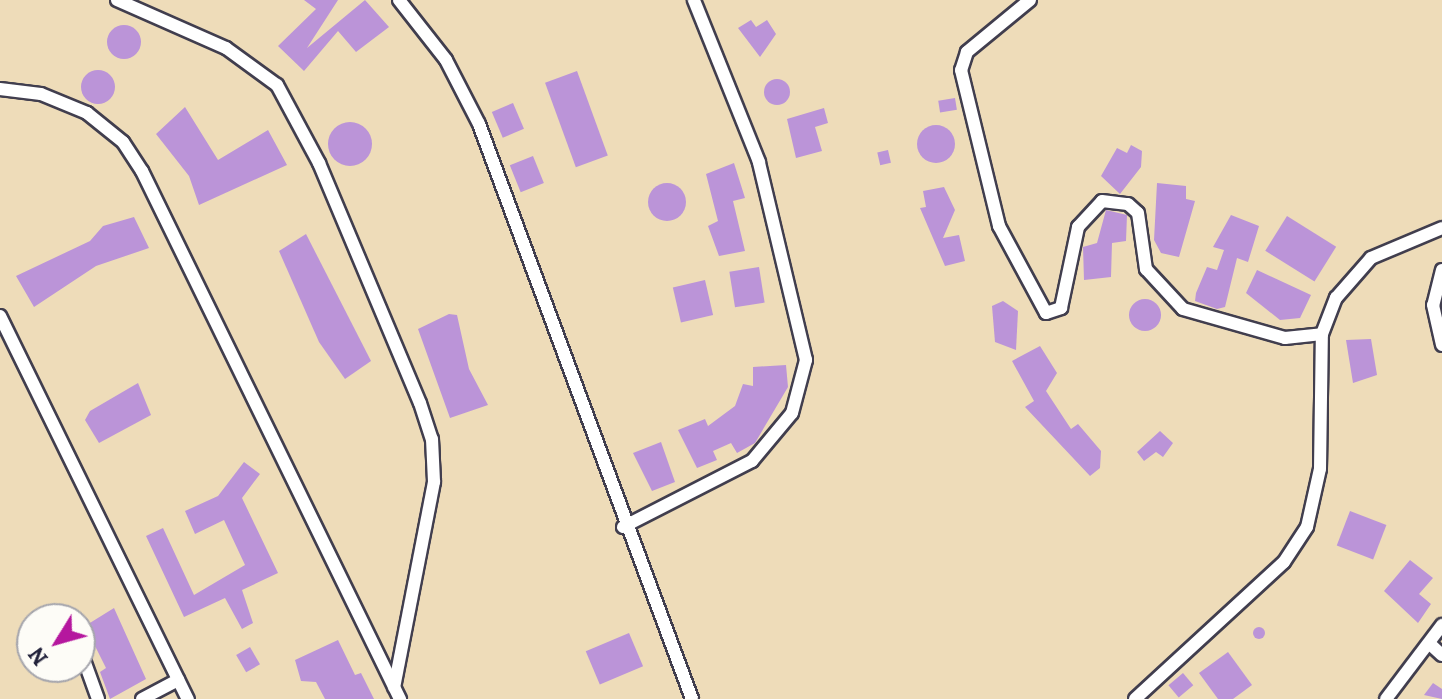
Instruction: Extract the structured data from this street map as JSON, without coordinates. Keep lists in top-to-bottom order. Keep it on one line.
{"north":"bottom left"}
